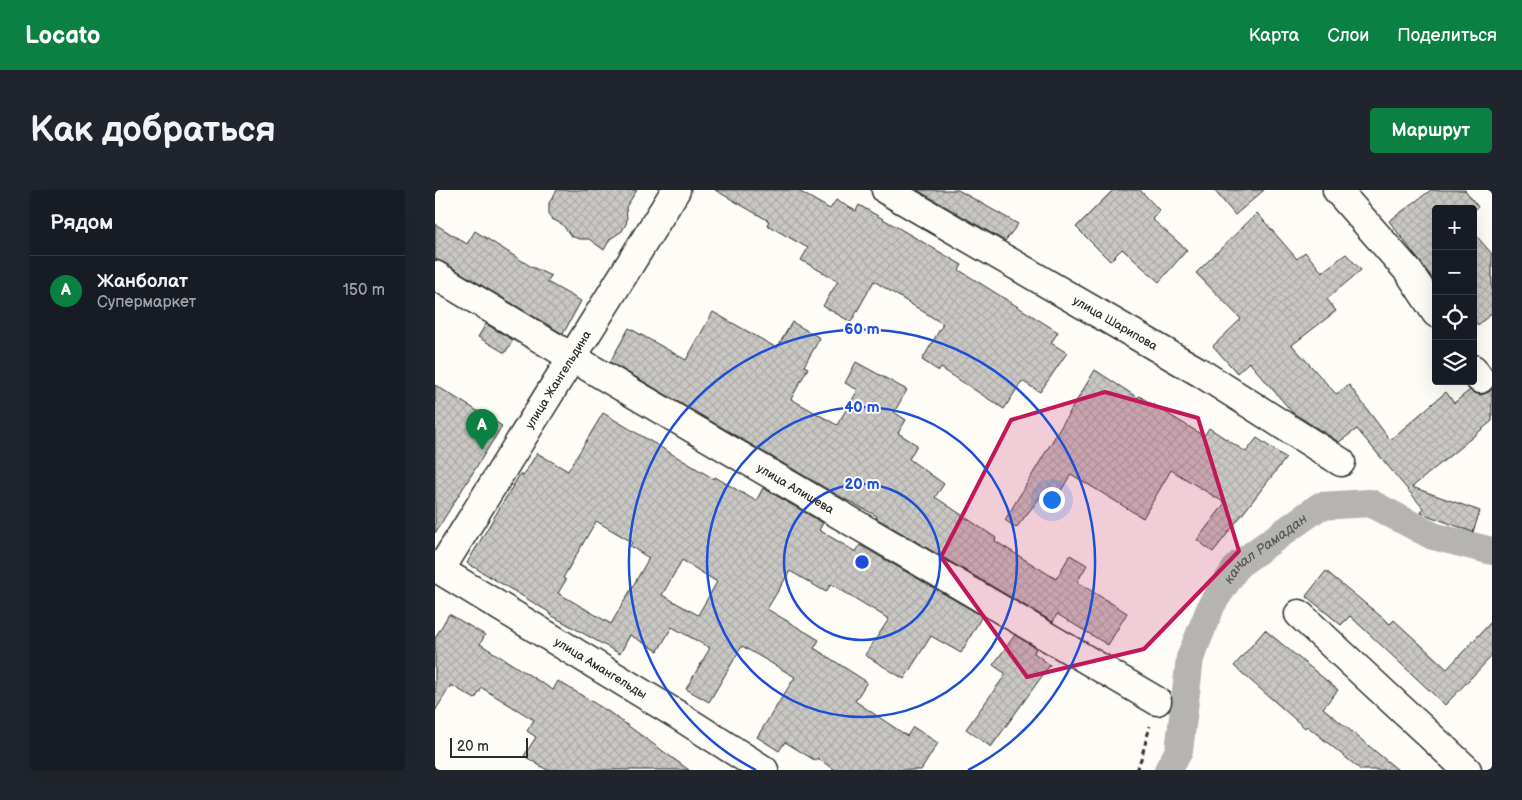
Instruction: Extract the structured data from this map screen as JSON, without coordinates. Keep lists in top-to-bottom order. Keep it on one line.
{"streets":{"street":["улица Шарипова","улица Жангельдина","улица Алишева","улица Амангельды"]},"crossings":[["улица Жангельдина","улица Алишева"],["улица Жангельдина","улица Амангельды"]],"water":["канал Рамадан"],"scale_bar":"20 m","page":{"header":"Locato","nav":["Карта","Слои","Поделиться"],"buttons":"Маршрут","title":"Как добраться","heading":"Рядом","map_buttons":["+","−"],"list":[{"mark":"A","name":"Жанболат","note":"Супермаркет","value":"150 m"}],"pins":"A","scale":"20 m"},"rings":["60 m","40 m","20 m"]}
